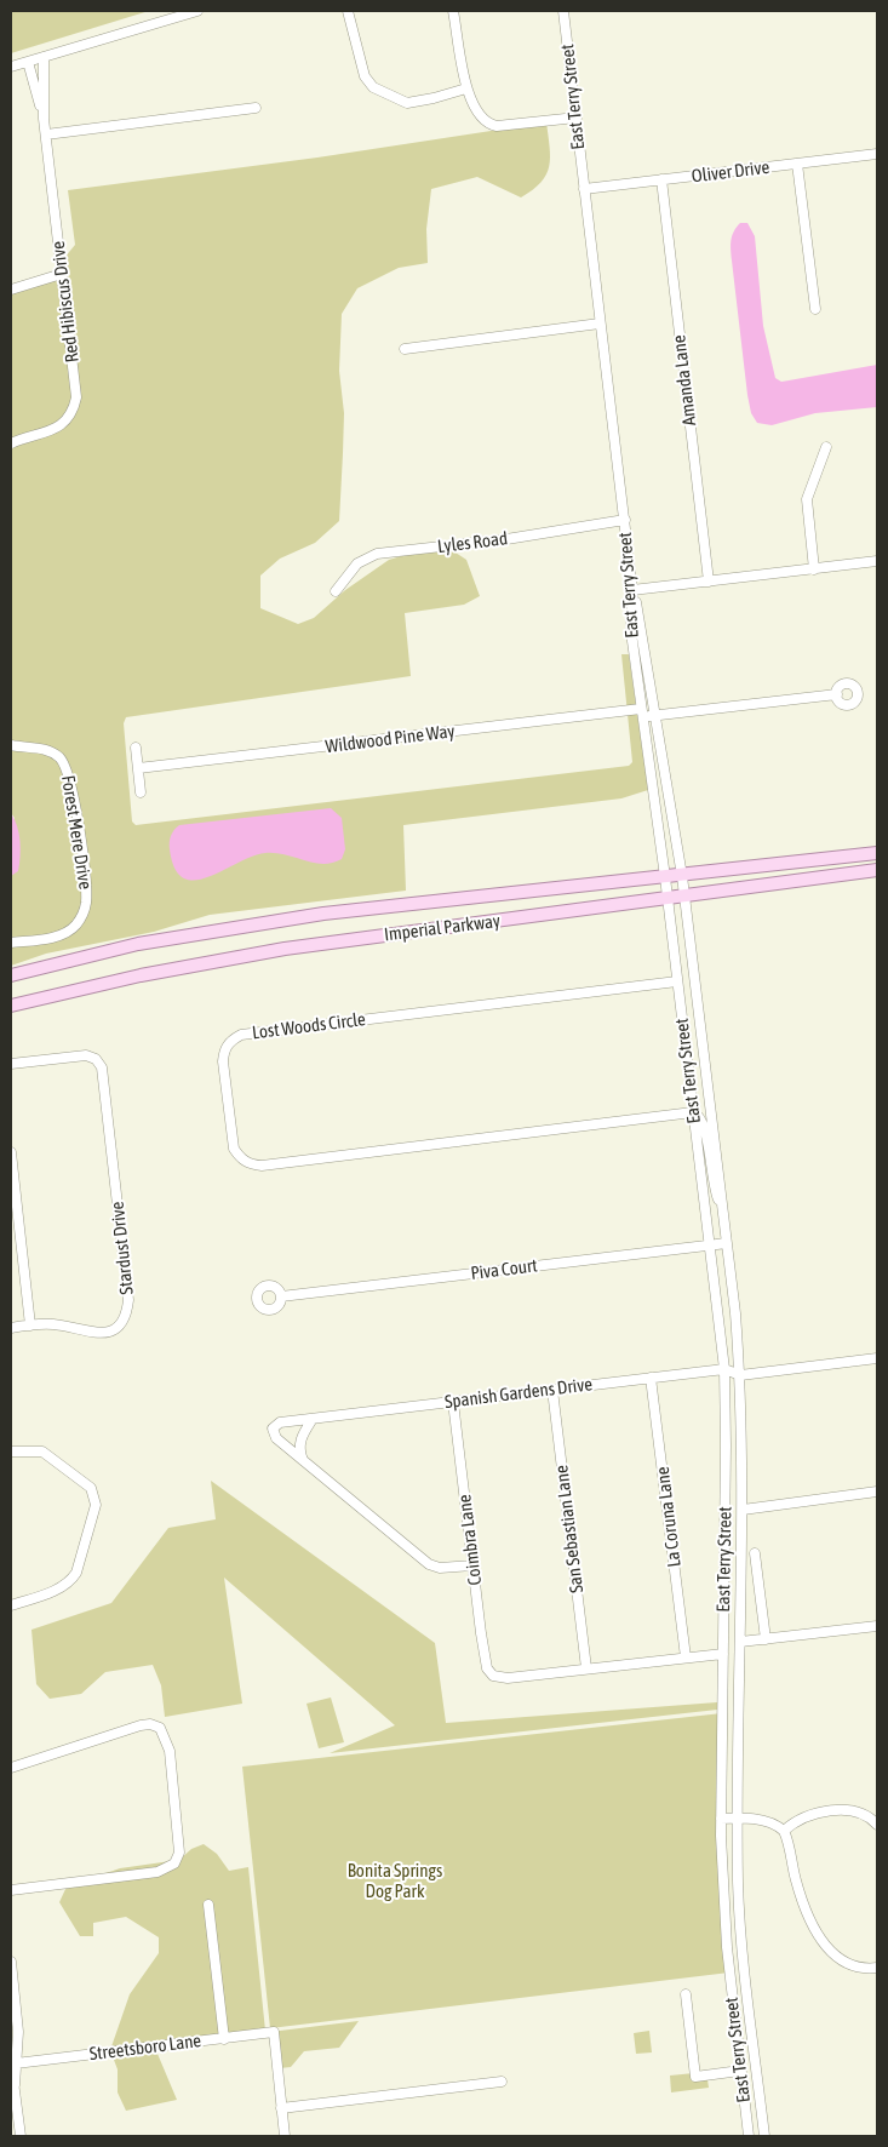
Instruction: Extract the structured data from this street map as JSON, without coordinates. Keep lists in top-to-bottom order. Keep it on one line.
{"streets":{"main road":["Imperial Parkway"],"street":["East Terry Street","Oliver Drive","Red Hibiscus Drive","Amanda Lane","Lyles Road","Wildwood Pine Way","Forest Mere Drive","Lost Woods Circle","Stardust Drive","Piva Court","Spanish Gardens Drive","La Coruna Lane","San Sebastian Lane","Coimbra Lane","Streetsboro Lane"]},"crossings":[["East Terry Street","Oliver Drive"],["East Terry Street","Lyles Road"],["East Terry Street","Wildwood Pine Way"],["East Terry Street","Imperial Parkway"],["East Terry Street","Lost Woods Circle"],["East Terry Street","Piva Court"],["East Terry Street","Spanish Gardens Drive"],["Oliver Drive","Amanda Lane"],["Spanish Gardens Drive","La Coruna Lane"],["Spanish Gardens Drive","San Sebastian Lane"],["Spanish Gardens Drive","Coimbra Lane"],["San Sebastian Lane","Coimbra Lane"]],"parks":["Bonita Springs Dog Park"]}
